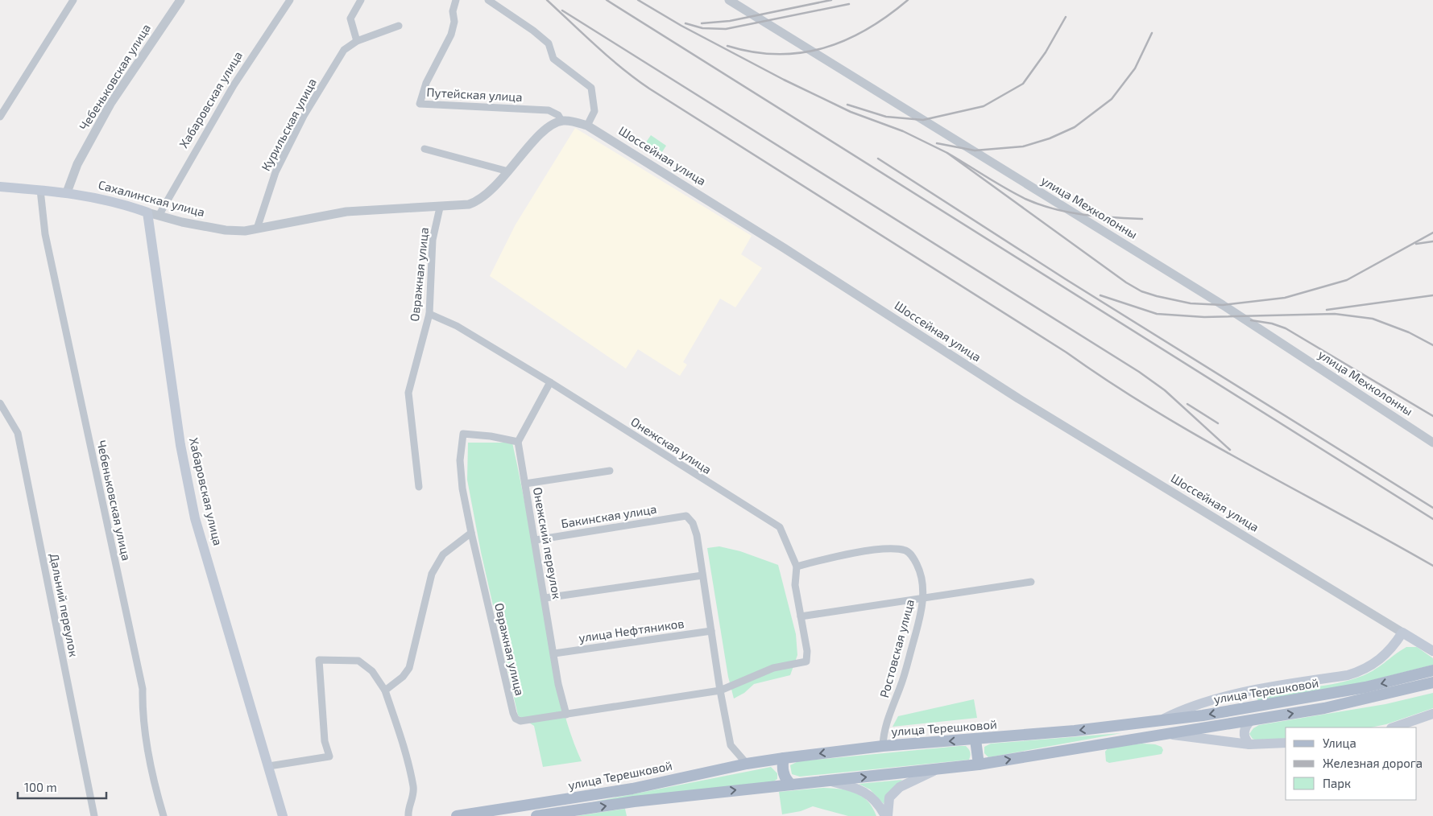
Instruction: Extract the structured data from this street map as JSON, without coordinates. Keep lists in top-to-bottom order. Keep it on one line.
{"streets":{"main road":["Хабаровская улица","Шоссейная улица","Сахалинская улица","улица Терешковой"],"street":["Чебеньковская улица","Путейская улица","Курильская улица","улица Мехколонны","Овражная улица","Онежская улица","Бакинская улица","Онежский переулок","Дальний переулок","улица Нефтяников","Ростовская улица"]},"crossings":[["Чебеньковская улица","Сахалинская улица"],["Путейская улица","Шоссейная улица"],["Хабаровская улица","Сахалинская улица"],["Курильская улица","Сахалинская улица"],["Сахалинская улица","Овражная улица"],["Овражная улица","Онежская улица"],["Овражная улица","Онежский переулок"],["Онежская улица","Ростовская улица"],["Бакинская улица","Онежский переулок"],["Онежский переулок","улица Нефтяников"],["Ростовская улица","улица Терешковой"]],"legend":["Улица","Железная дорога","Парк"],"scale_bar":"100 m"}
